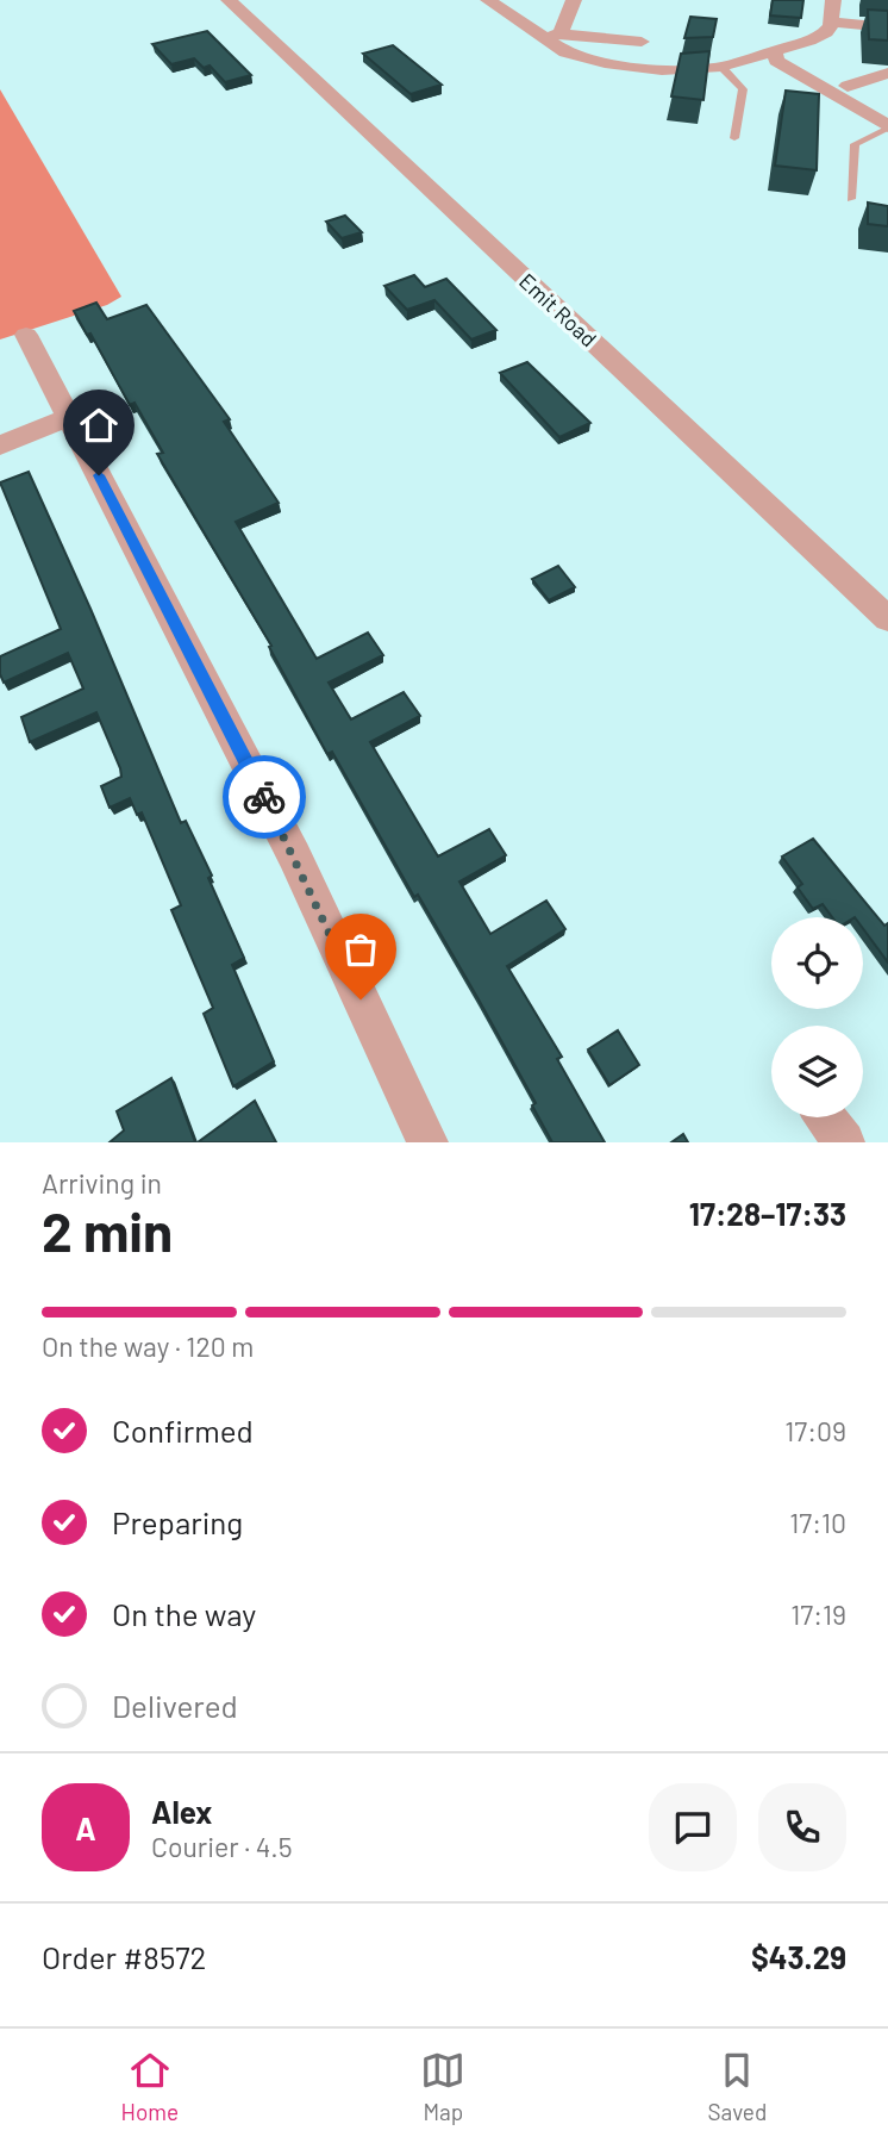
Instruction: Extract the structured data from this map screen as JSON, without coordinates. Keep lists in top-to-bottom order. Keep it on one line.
{"streets":{"street":["Emit Road"]},"page":{"heading":["2 min","Arriving in","17:28–17:33"],"panel":["Alex","Courier · 4.5","Order #8572","$43.29"],"bar":"On the way · 120 m","list":[["Confirmed","17:09"],["Preparing","17:10"],["On the way","17:19"],"Delivered"],"round":"A","tabs":["Home","Map","Saved"]}}
